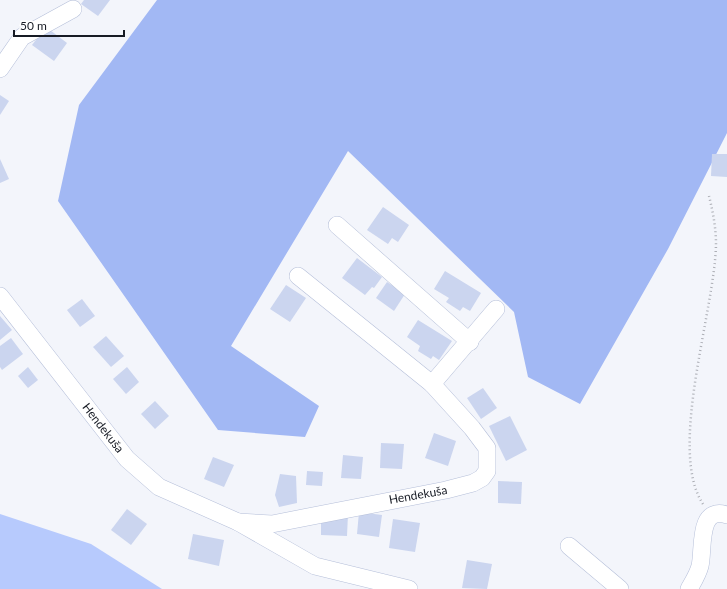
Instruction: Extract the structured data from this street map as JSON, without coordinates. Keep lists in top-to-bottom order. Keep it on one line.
{"streets":{"street":["Hendekuša"]},"scale_bar":"50 m"}
